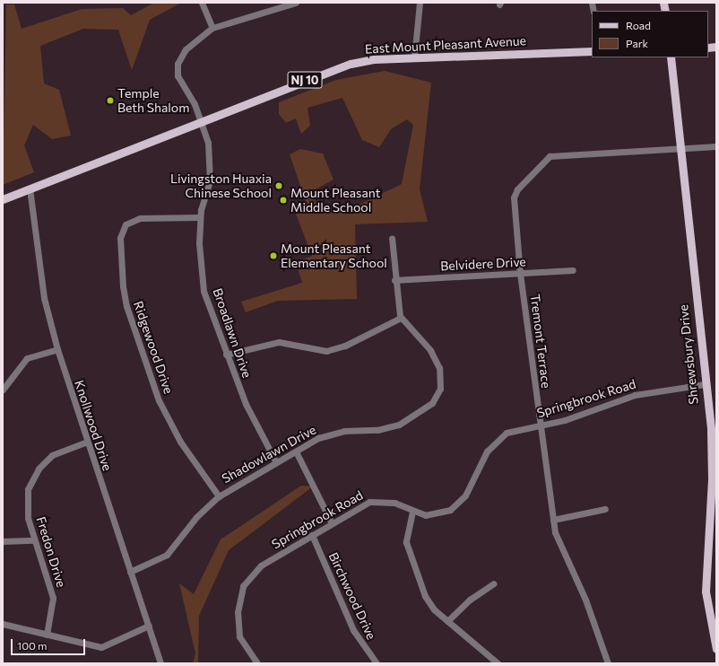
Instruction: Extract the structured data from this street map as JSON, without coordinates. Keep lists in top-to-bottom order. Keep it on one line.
{"streets":{"main road":["East Mount Pleasant Avenue","NJ 10","Shrewsbury Drive"],"street":["Belvidere Drive","Broadlawn Drive","Tremont Terrace","Ridgewood Drive","Springbrook Road","Knollwood Drive","Shadowlawn Drive","Fredon Drive","Birchwood Drive"]},"crossings":[["East Mount Pleasant Avenue","Broadlawn Drive"],["East Mount Pleasant Avenue","Knollwood Drive"],["Belvidere Drive","Tremont Terrace"],["Broadlawn Drive","Ridgewood Drive"],["Broadlawn Drive","Shadowlawn Drive"],["Tremont Terrace","Shrewsbury Drive"],["Tremont Terrace","Springbrook Road"],["Ridgewood Drive","Shadowlawn Drive"],["Shrewsbury Drive","Springbrook Road"],["Springbrook Road","Birchwood Drive"],["Knollwood Drive","Shadowlawn Drive"],["Knollwood Drive","Fredon Drive"]],"places":["Temple Beth Shalom","Livingston Huaxia Chinese School","Mount Pleasant Middle School","Mount Pleasant Elementary School"],"legend":["Road","Park"],"scale_bar":"100 m"}
